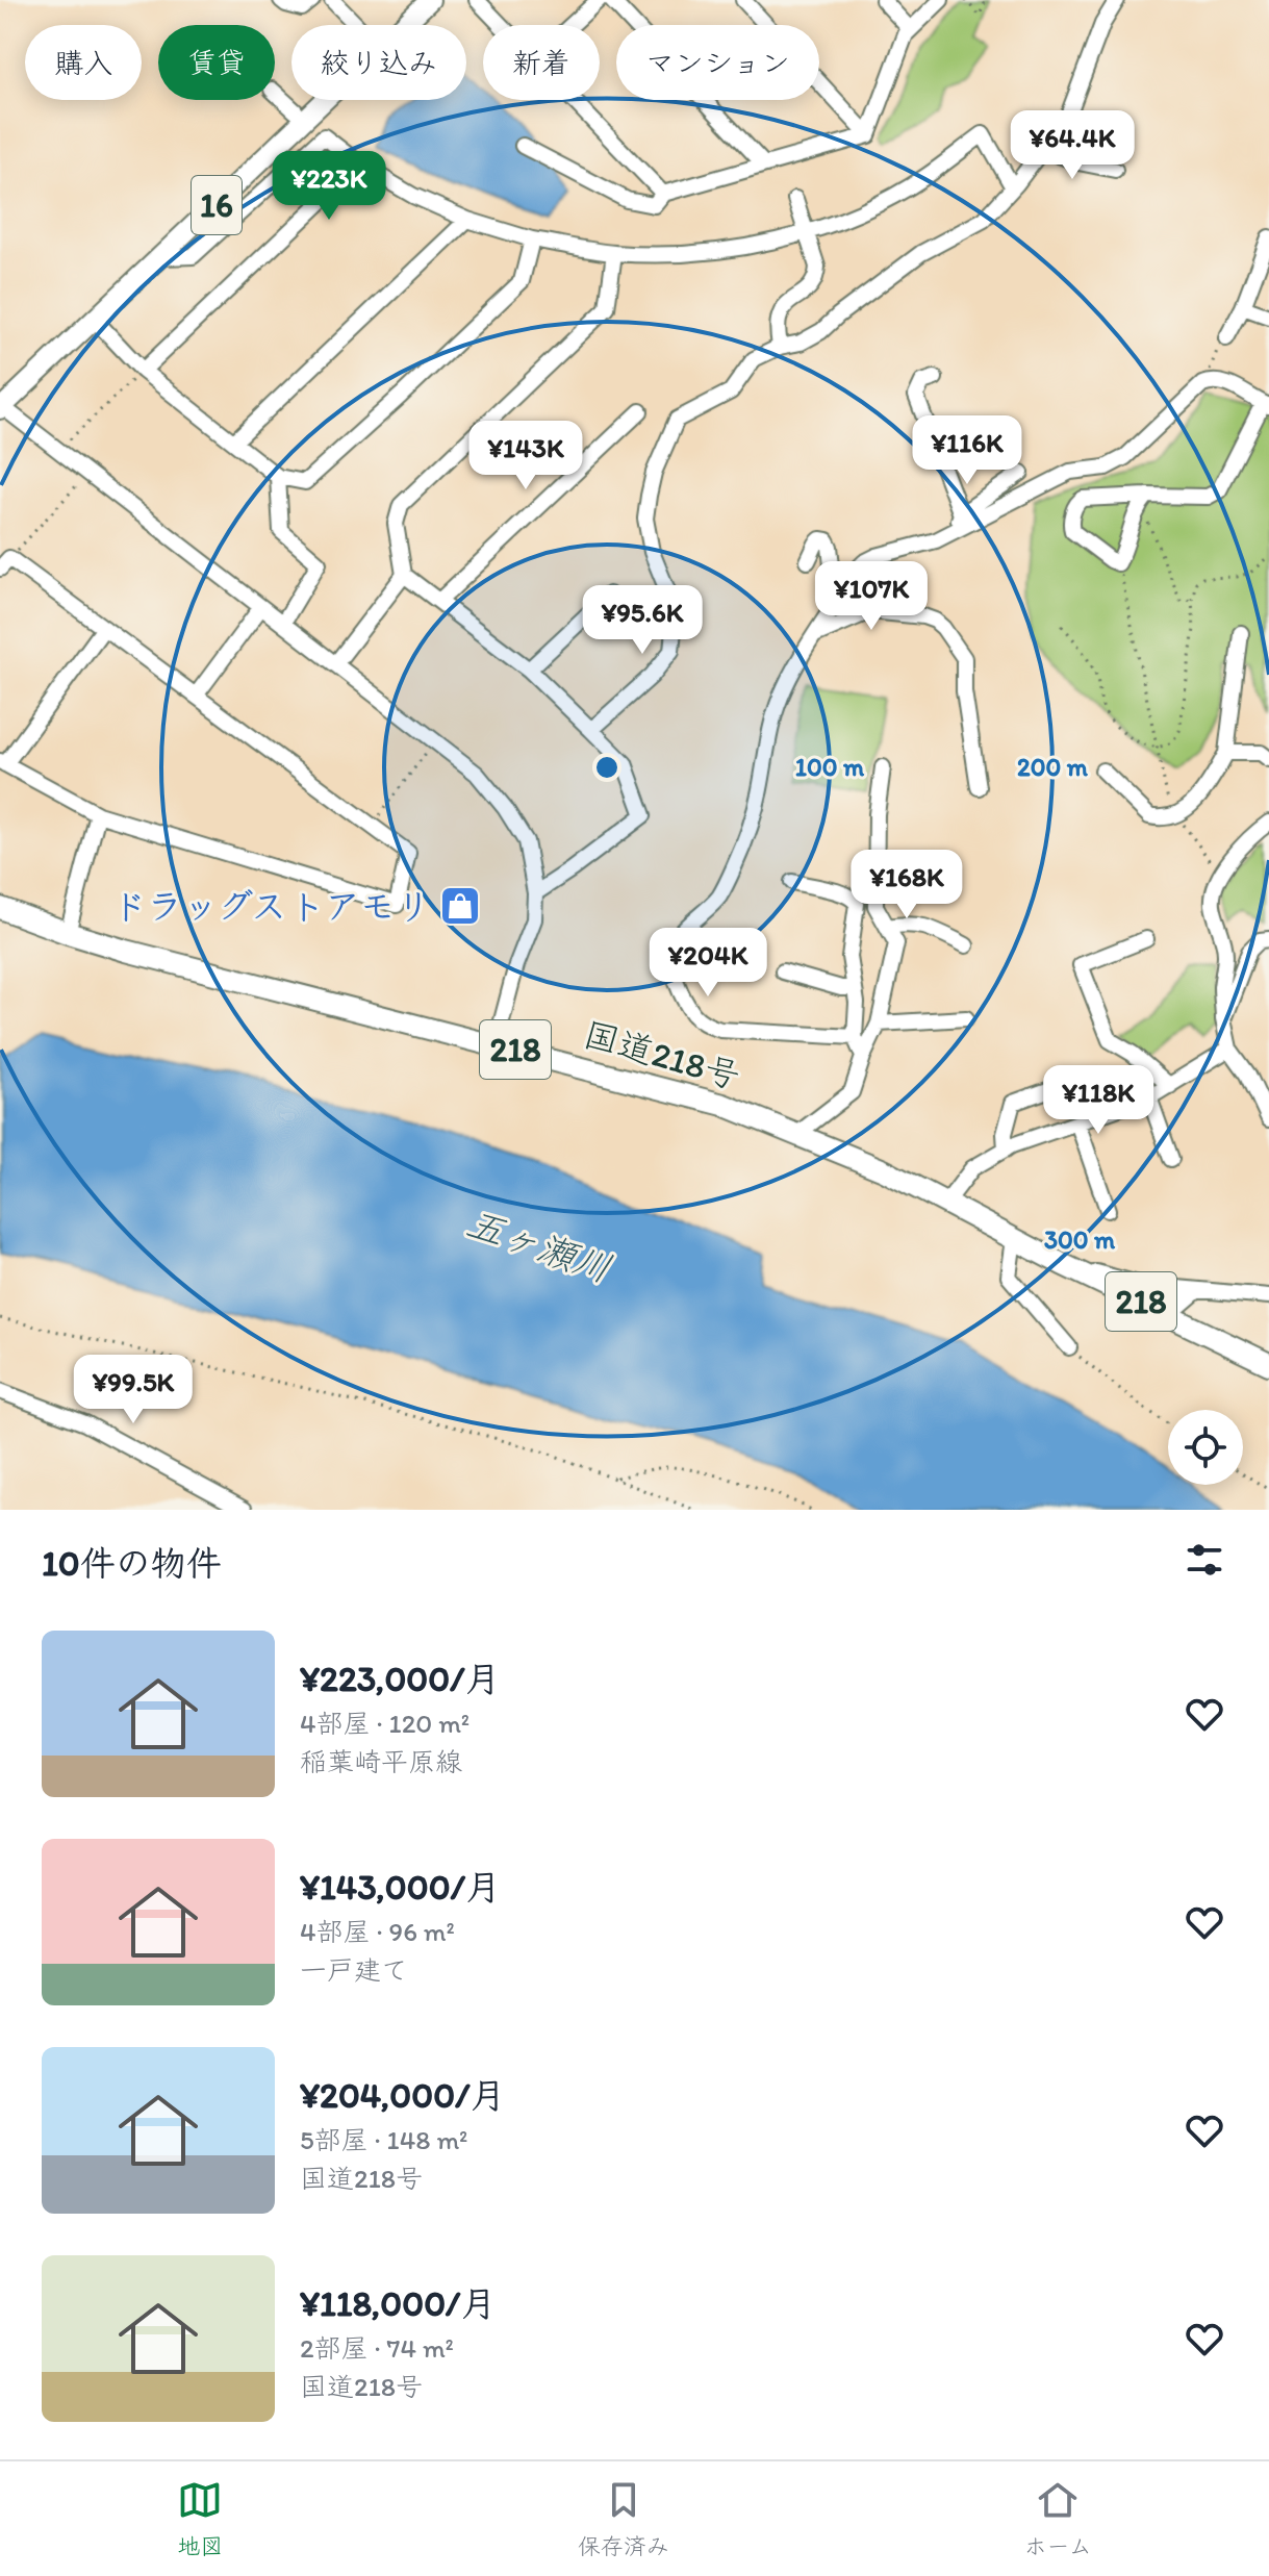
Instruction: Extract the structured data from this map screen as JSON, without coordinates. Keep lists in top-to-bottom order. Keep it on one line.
{"streets":{"highway":["218","国道218号"],"main road":["16"]},"water":["五ヶ瀬川"],"places":{"shop":["ドラッグストアモリ"]},"page":{"chip":["購入","賃貸","絞り込み","新着","マンション"],"price":["¥64.4K","¥223K","¥116K","¥143K","¥107K","¥95.6K","¥168K","¥204K","¥118K","¥99.5K"],"heading":"10件の物件","list":[{"name":"¥223,000/月","note":"4部屋 · 120 m² · 稲葉崎平原線"},{"name":"¥143,000/月","note":"4部屋 · 96 m² · 一戸建て"},{"name":"¥204,000/月","note":"5部屋 · 148 m² · 国道218号"},{"name":"¥118,000/月","note":"2部屋 · 74 m² · 国道218号"}],"tabs":["地図","保存済み","ホーム"]},"rings":["100 m","200 m","300 m"]}
